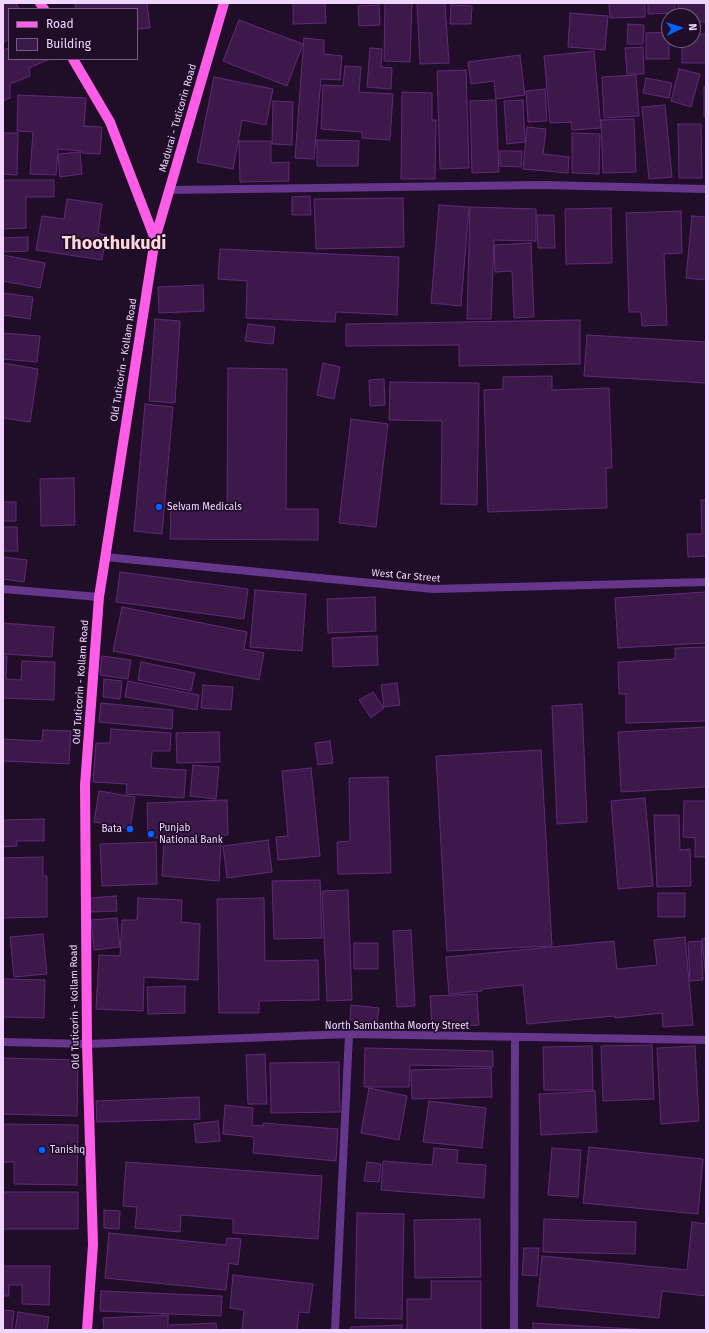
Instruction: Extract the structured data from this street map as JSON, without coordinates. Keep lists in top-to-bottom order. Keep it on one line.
{"streets":{"main road":["Madurai - Tuticorin Road","Old Tuticorin - Kollam Road"],"street":["West Car Street","North Sambantha Moorty Street"]},"crossings":[["Madurai - Tuticorin Road","Old Tuticorin - Kollam Road"],["Old Tuticorin - Kollam Road","West Car Street"],["Old Tuticorin - Kollam Road","North Sambantha Moorty Street"]],"districts":["Thoothukudi"],"places":["Selvam Medicals","Bata","Punjab National Bank","Tanishq"],"legend":["Road","Building"],"north":"right"}
